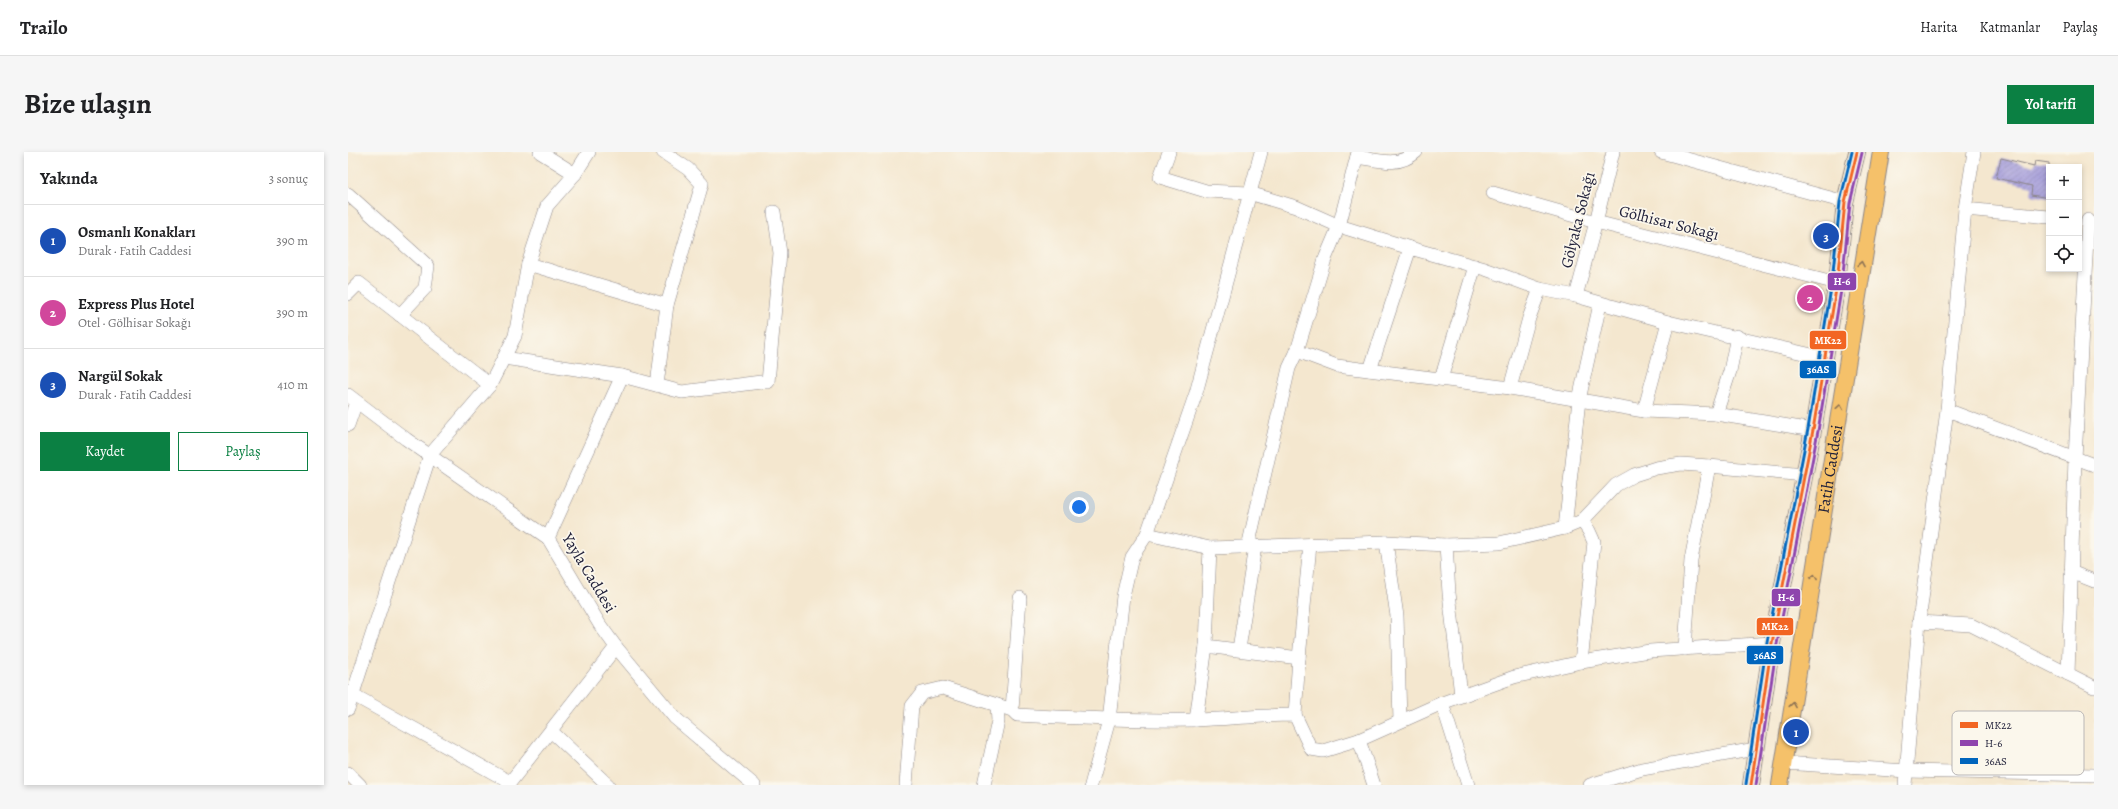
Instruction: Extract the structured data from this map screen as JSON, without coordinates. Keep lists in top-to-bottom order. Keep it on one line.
{"streets":{"main road":["Fatih Caddesi"],"street":["Gölyaka Sokağı","Gölhisar Sokağı","Yayla Caddesi"]},"crossings":[["Gölyaka Sokağı","Gölhisar Sokağı"],["Gölhisar Sokağı","Fatih Caddesi"]],"lines":["transit line MK22","transit line 36AS","transit line H-6"],"legend":["MK22","H-6","36AS"],"page":{"header":"Trailo","nav":["Harita","Katmanlar","Paylaş"],"title":"Bize ulaşın","buttons":["Yol tarifi",["Kaydet","Paylaş"]],"heading":["Yakında","3 sonuç"],"map_buttons":["+","−"],"list":[{"mark":"1","name":"Osmanlı Konakları","note":"Durak · Fatih Caddesi","value":"390 m"},{"mark":"2","name":"Express Plus Hotel","note":"Otel · Gölhisar Sokağı","value":"390 m"},{"mark":"3","name":"Nargül Sokak","note":"Durak · Fatih Caddesi","value":"410 m"}],"pins":["3","2","1"]}}
